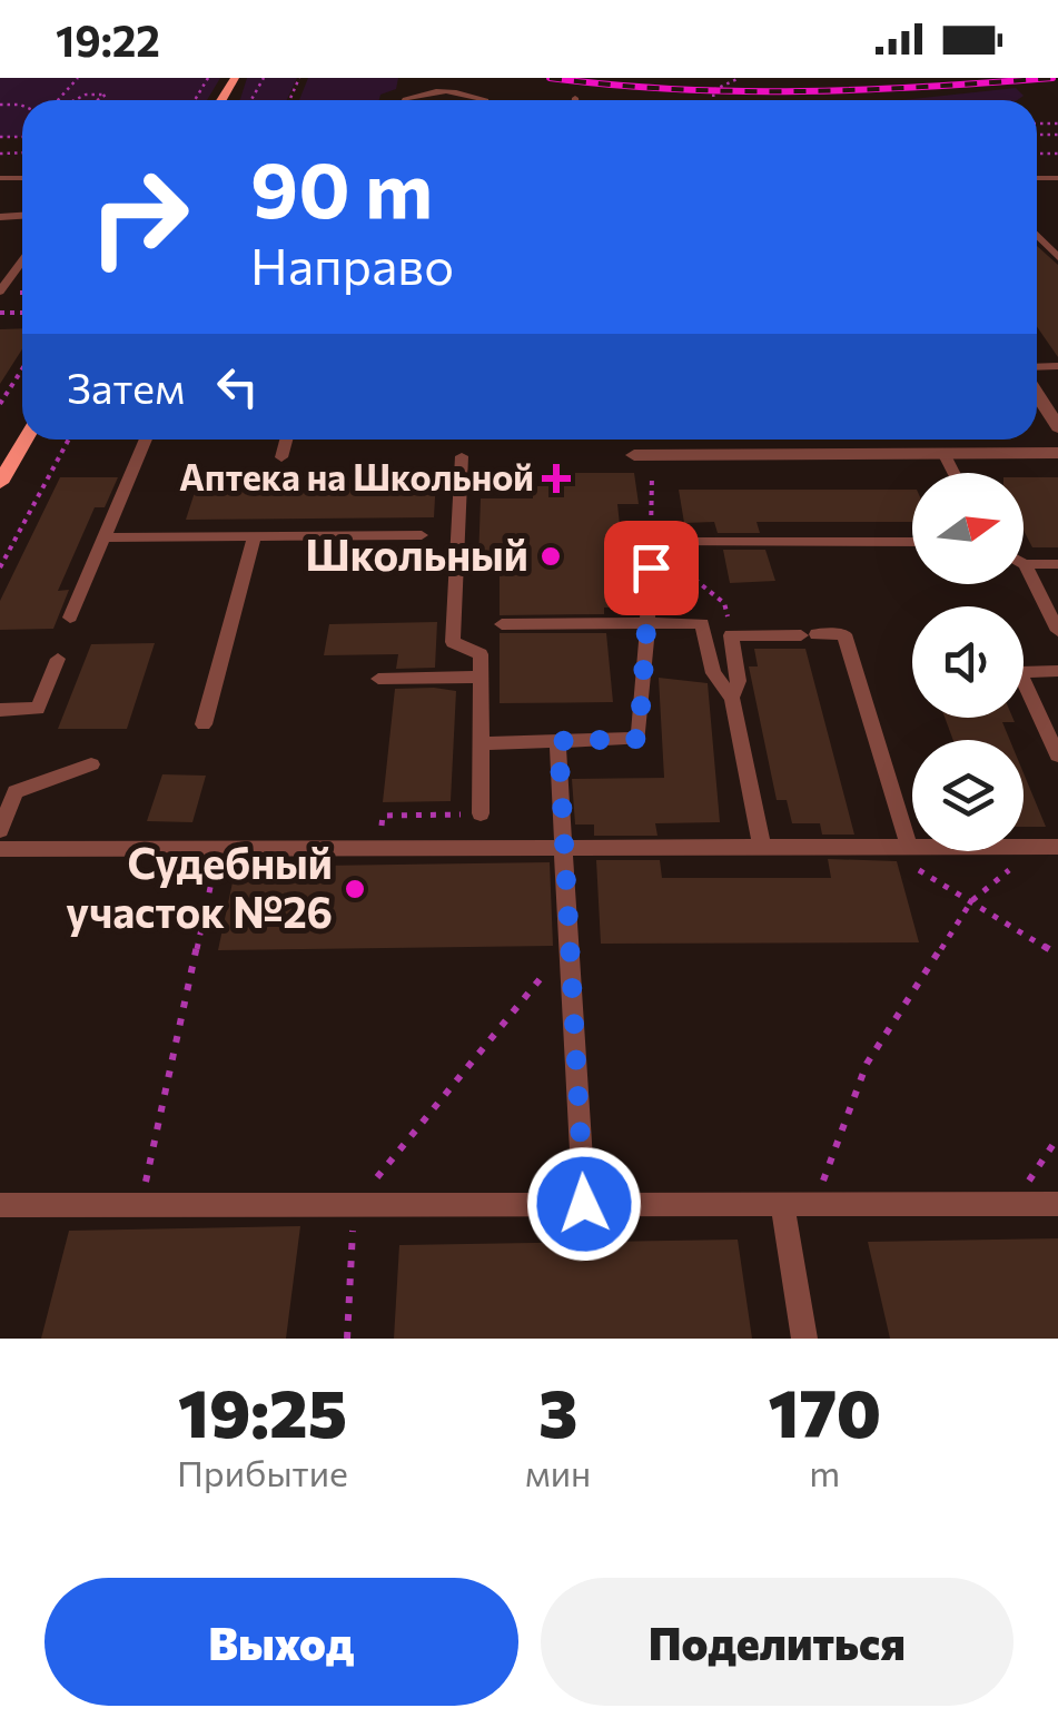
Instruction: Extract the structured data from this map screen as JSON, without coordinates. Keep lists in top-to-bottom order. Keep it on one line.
{"places":{"health":["Аптека на Школьной"],"other":["Школьный","Судебный участок №26"]},"north":"right","page":{"status":"19:22","turn":["90 m","Направо"],"then":"Затем","eta":["19:25","Прибытие","3","мин","170","m"],"buttons":["Выход","Поделиться"]}}
